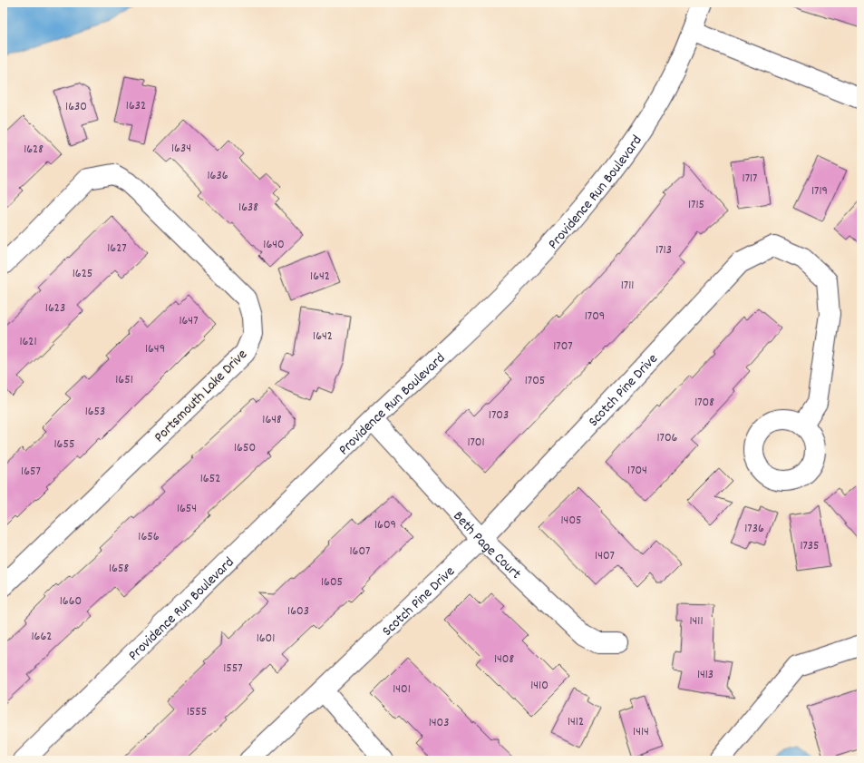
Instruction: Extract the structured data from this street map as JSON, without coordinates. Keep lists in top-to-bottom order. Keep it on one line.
{"streets":{"street":["Providence Run Boulevard","Scotch Pine Drive","Portsmouth Lake Drive","Beth Page Court"]},"crossings":[["Providence Run Boulevard","Beth Page Court"],["Scotch Pine Drive","Beth Page Court"]],"house_numbers":["1632","1630","1634","1628","1636","1717","1719","1715","1638","1640","1627","1713","1625","1642","1711","1623","1709","1647","1642","1621","1707","1649","1651","1705","1708","1653","1703","1648","1706","1701","1655","1650","1704","1657","1652","1654","1405","1609","1736","1656","1735","1607","1407","1658","1605","1660","1603","1411","1662","1601","1408","1557","1413","1410","1401","1555","1412","1403","1414"]}
